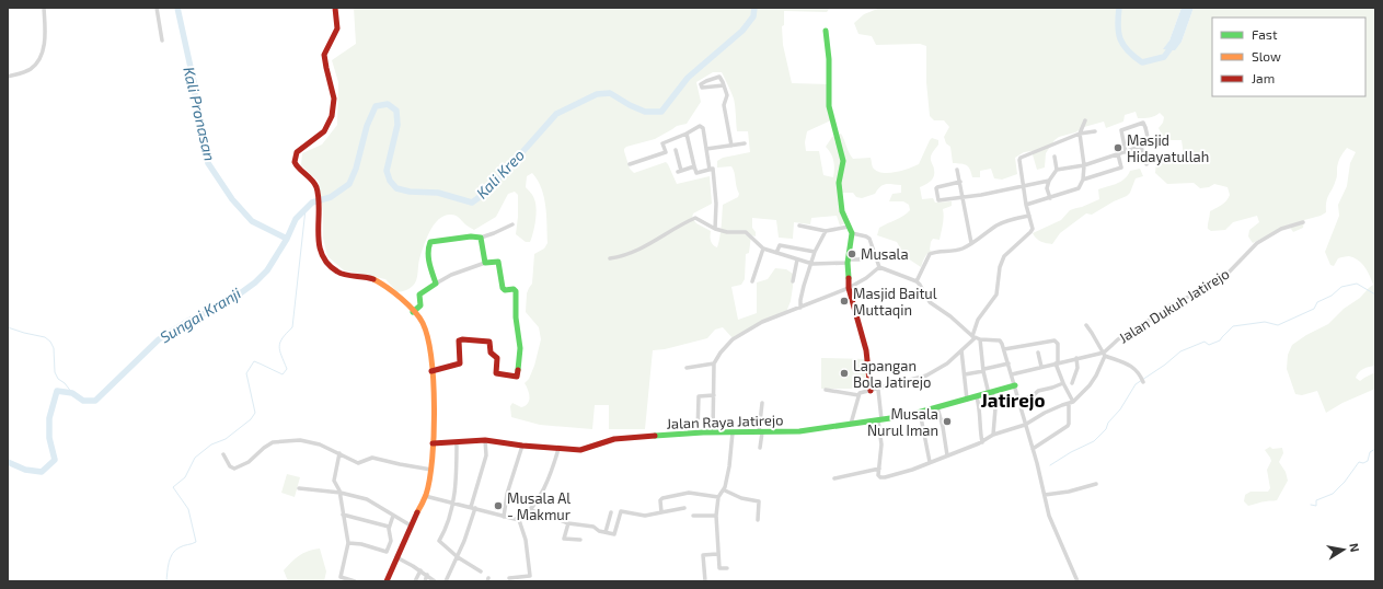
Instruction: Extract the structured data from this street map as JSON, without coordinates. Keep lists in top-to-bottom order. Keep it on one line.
{"streets":{"street":["Jalan Dukuh Jatirejo","Jalan Raya Jatirejo"]},"districts":["Jatirejo"],"water":["Kali Pronasan","Kali Kreo","Sungai Kranji"],"places":["Masjid Hidayatullah","Musala","Masjid Baitul Muttaqin","Lapangan Bola Jatirejo","Musala Nurul Iman","Musala Al - Makmur"],"legend":["Fast","Slow","Jam"],"north":"right"}
